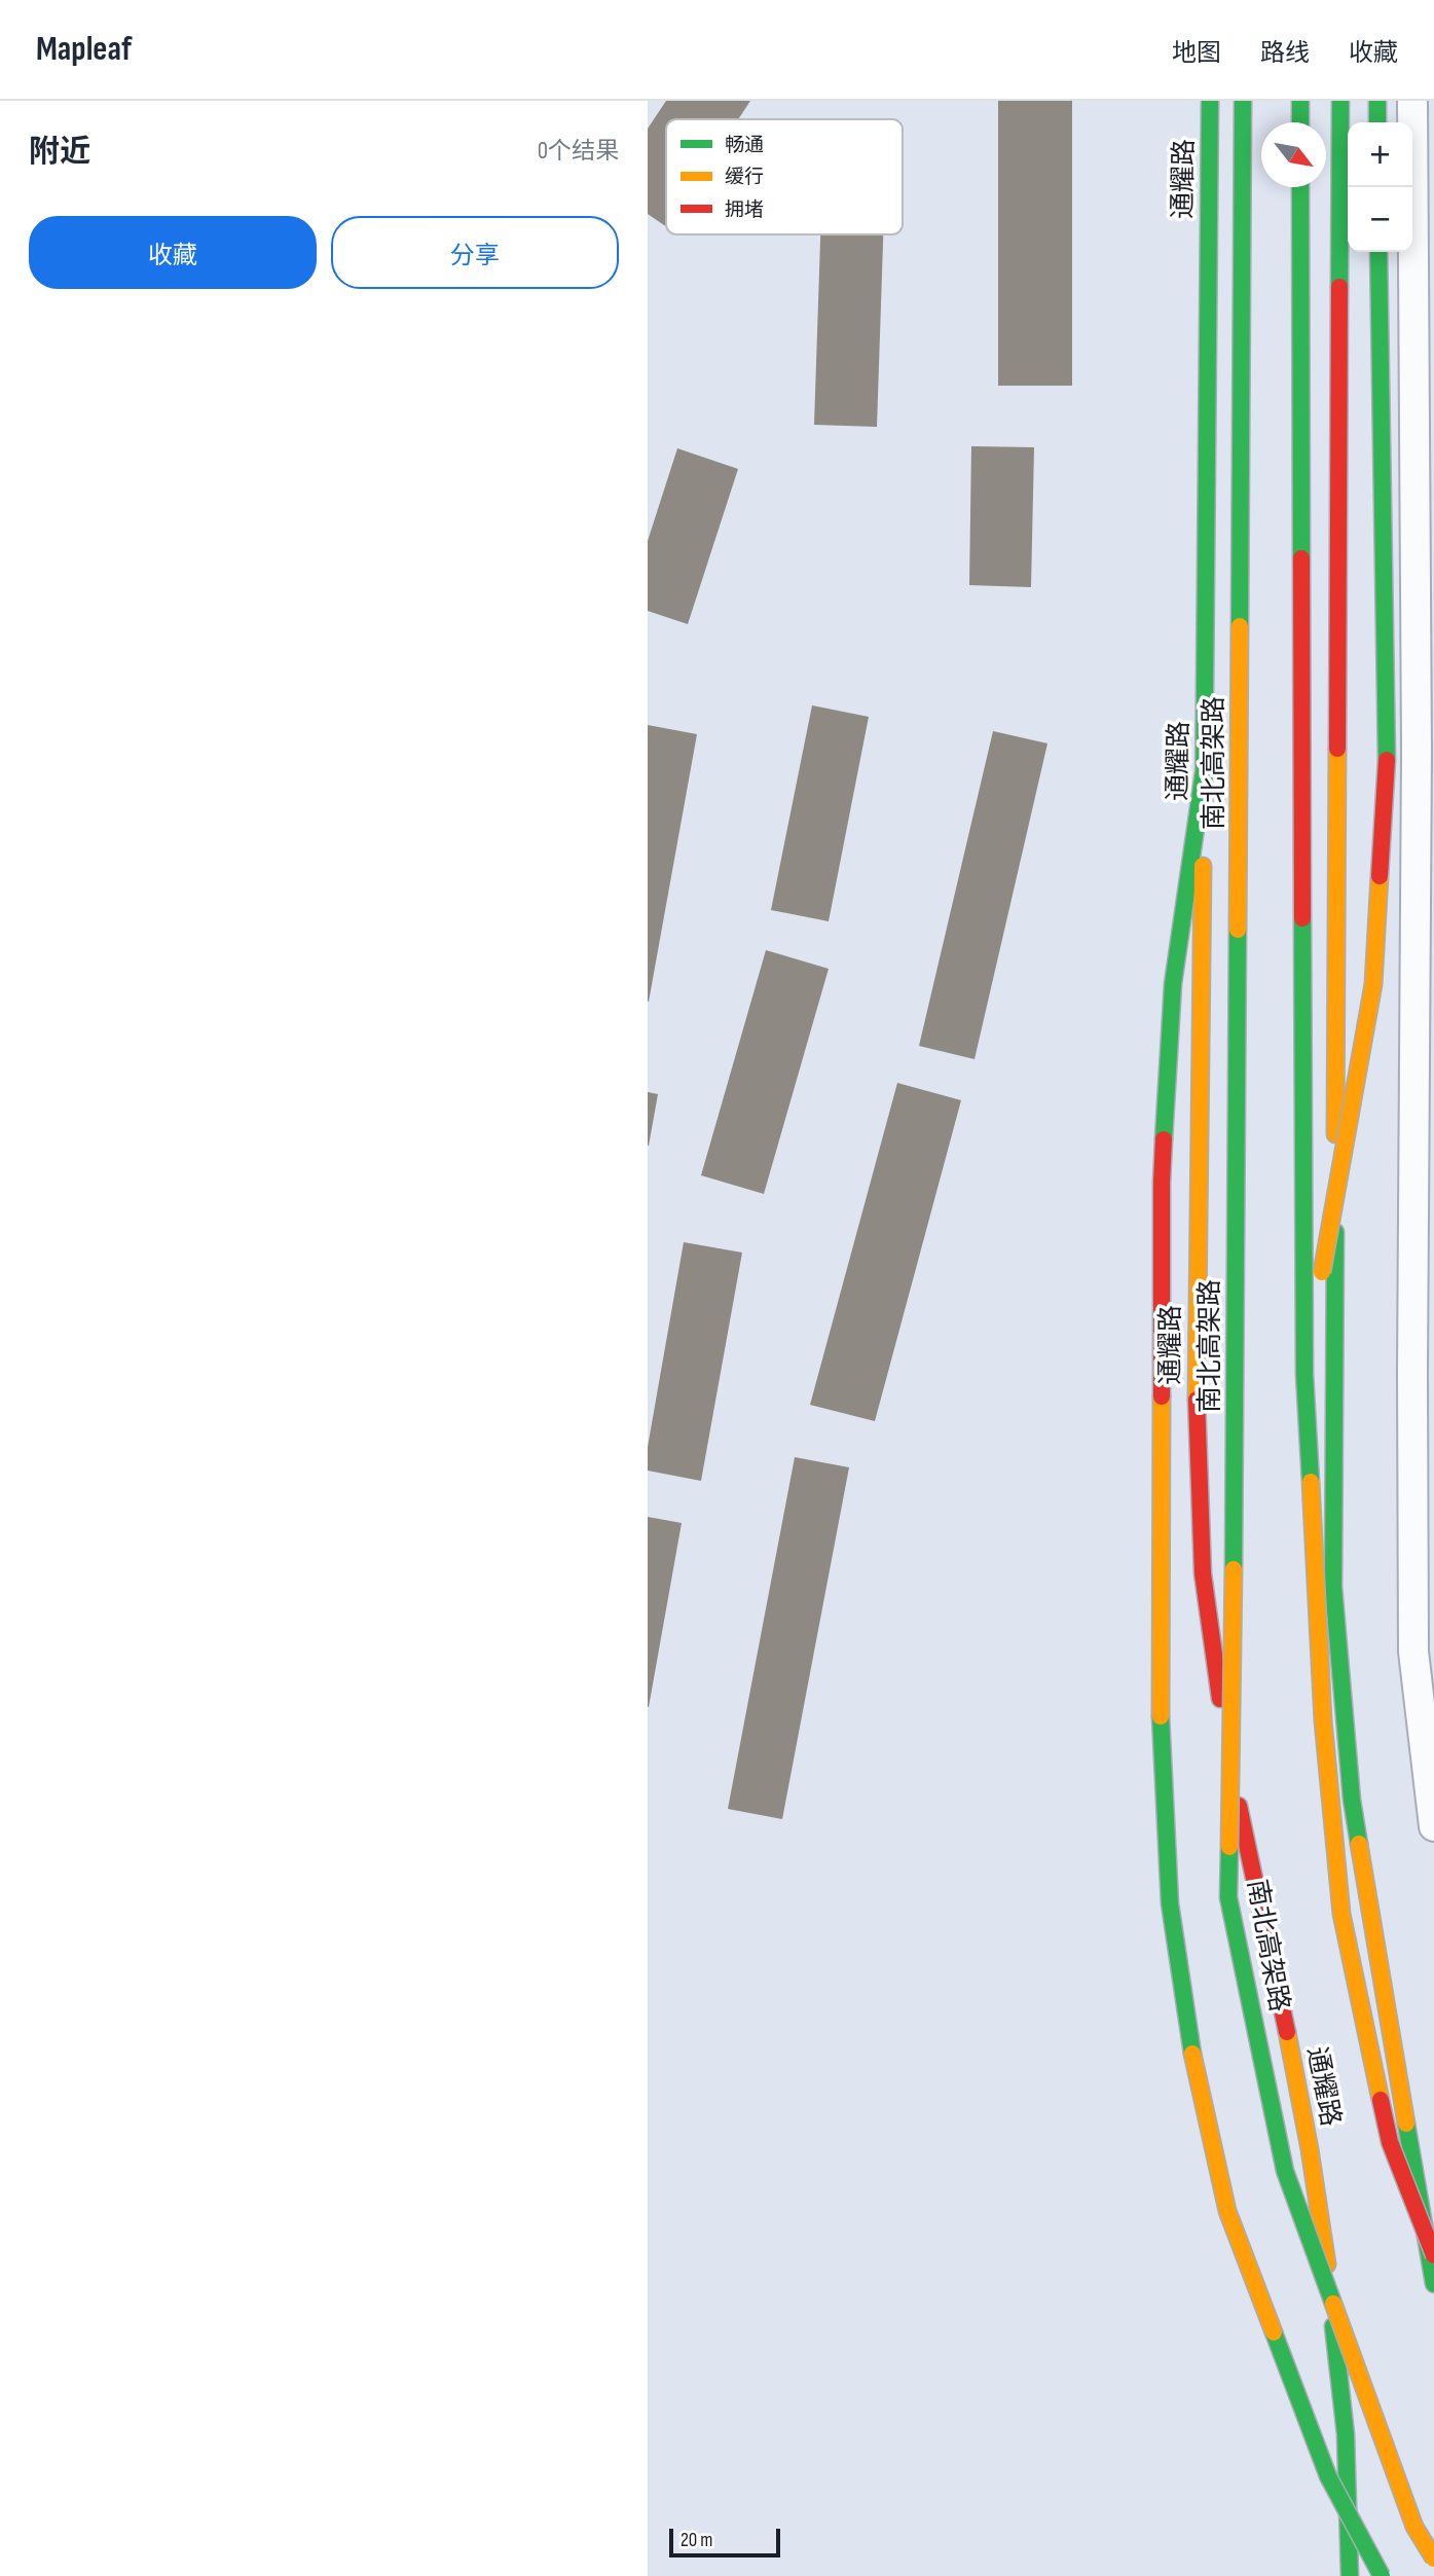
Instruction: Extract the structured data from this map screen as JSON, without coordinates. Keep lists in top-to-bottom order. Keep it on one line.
{"streets":{"main road":["通耀路","南北高架路"]},"legend":["畅通","缓行","拥堵"],"scale_bar":"20 m","north":"bottom right","page":{"header":"Mapleaf","nav":["地图","路线","收藏"],"heading":["附近","0个结果"],"map_buttons":["+","−"],"buttons":["收藏","分享"],"scale":"20 m"}}
